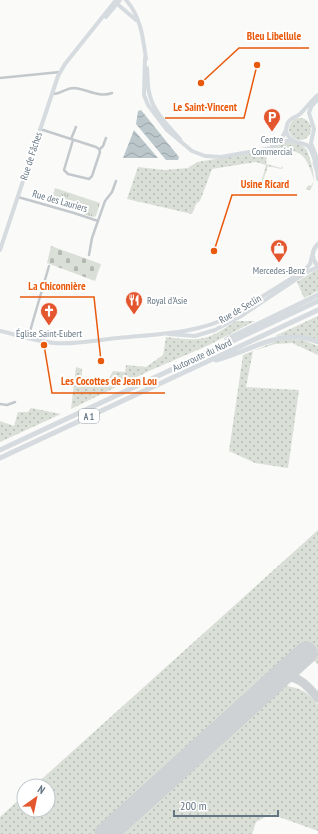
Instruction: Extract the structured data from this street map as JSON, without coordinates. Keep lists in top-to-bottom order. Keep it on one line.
{"streets":{"highway":["Autoroute du Nord","A 1"],"street":["Rue de Fâches","Rue des Lauriers","Rue de Seclin"]},"crossings":[["Rue de Fâches","Rue des Lauriers"]],"places":{"other":["Le Saint-Vincent","Bleu Libellule","Usine Ricard","Les Cocottes de Jean Lou","La Chiconnière"],"parking":["Centre Commercial"],"shop":["Mercedes-Benz"],"restaurant":["Royal d'Asie"],"church":["Église Saint-Eubert"]},"scale_bar":"200 m","north":"top right"}
